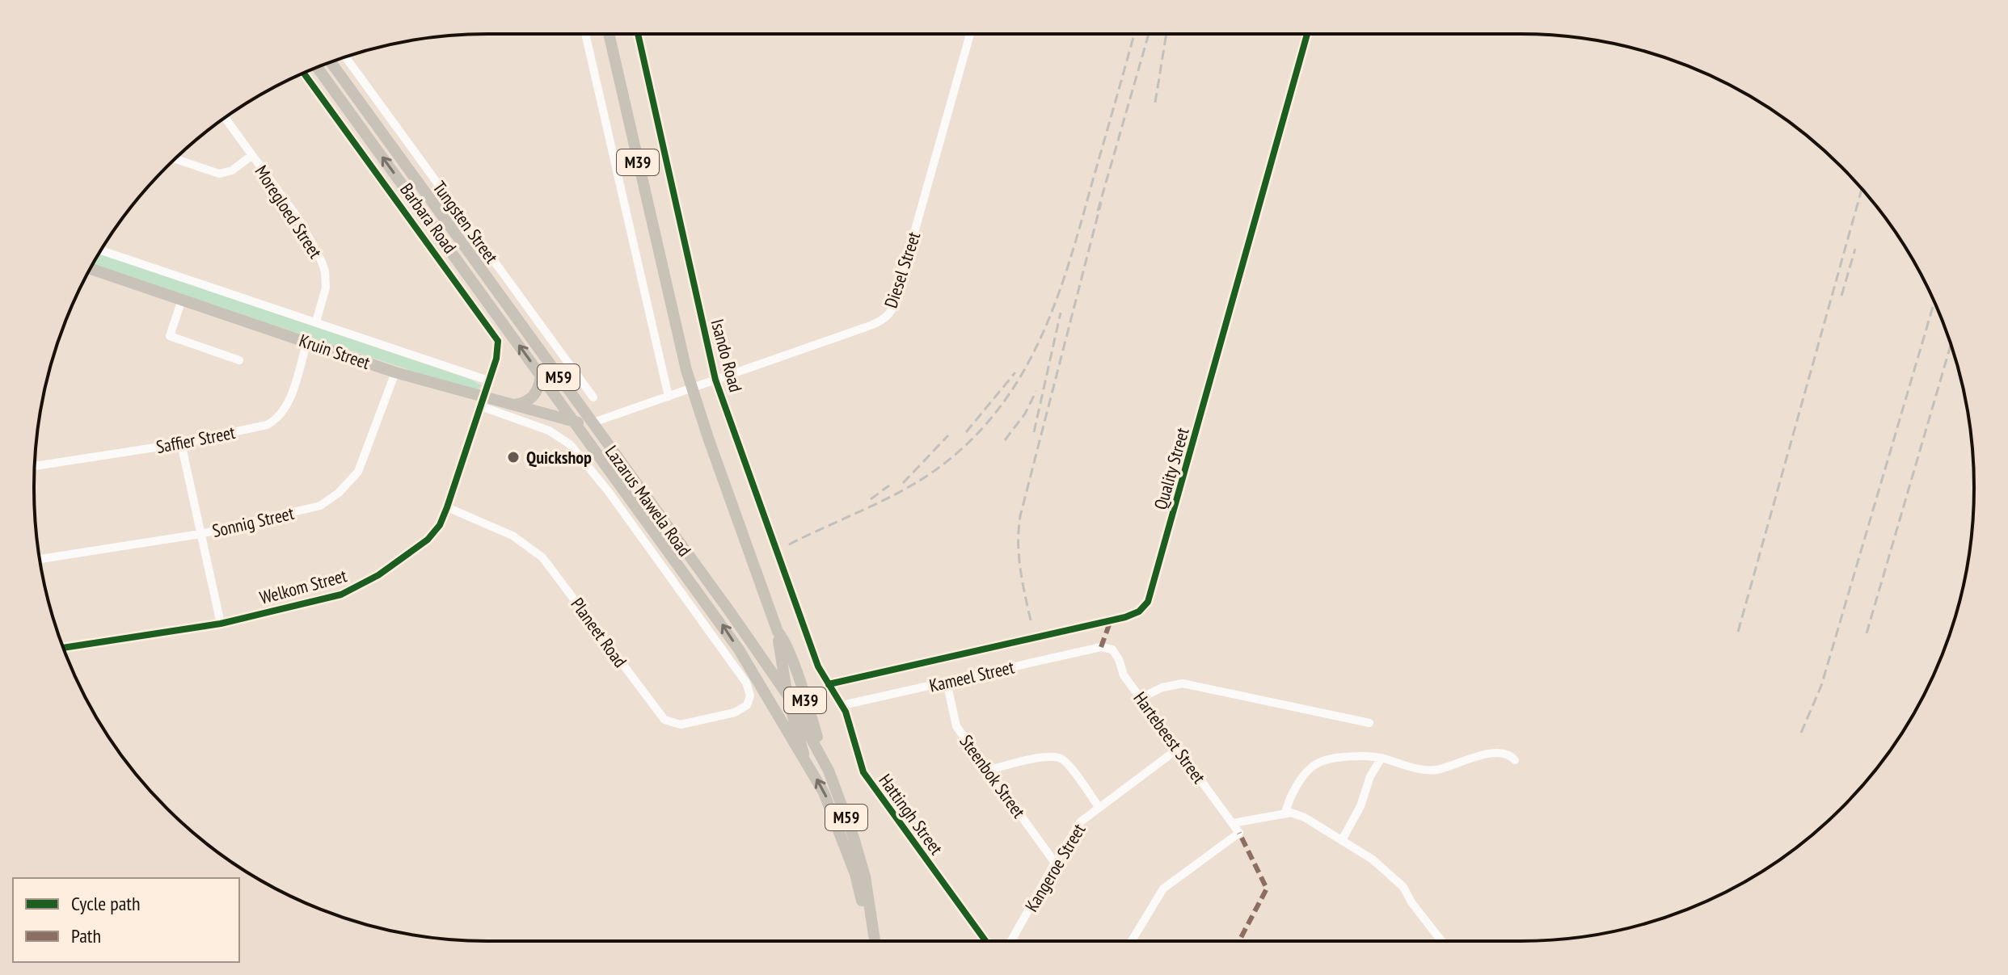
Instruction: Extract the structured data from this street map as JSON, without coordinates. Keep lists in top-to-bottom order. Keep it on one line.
{"streets":{"main road":["M39","Kruin Street","M59","Lazarus Mawela Road"],"street":["Moregloed Street","Barbara Road","Tungsten Street","Diesel Street","Isando Road","Saffier Street","Quality Street","Sonnig Street","Welkom Street","Planeet Road","Kameel Street","Hartebeest Street","Steenbok Street","Hattingh Street","Kangeroe Street"]},"crossings":[["M39","Diesel Street"],["M39","Lazarus Mawela Road"],["Moregloed Street","Kruin Street"],["Barbara Road","Kruin Street"],["Barbara Road","Welkom Street"],["Barbara Road","Planeet Road"],["Diesel Street","Isando Road"],["Kruin Street","Saffier Street"],["Kruin Street","Lazarus Mawela Road"],["Kruin Street","Sonnig Street"],["Kruin Street","Welkom Street"],["Kruin Street","Planeet Road"],["Isando Road","Quality Street"],["Isando Road","Hattingh Street"],["Quality Street","Hattingh Street"],["Welkom Street","Planeet Road"],["Kameel Street","Hartebeest Street"],["Kameel Street","Steenbok Street"],["Kameel Street","Hattingh Street"],["Hartebeest Street","Kangeroe Street"],["Steenbok Street","Kangeroe Street"]],"places":["Quickshop"],"legend":["Cycle path","Path"]}
